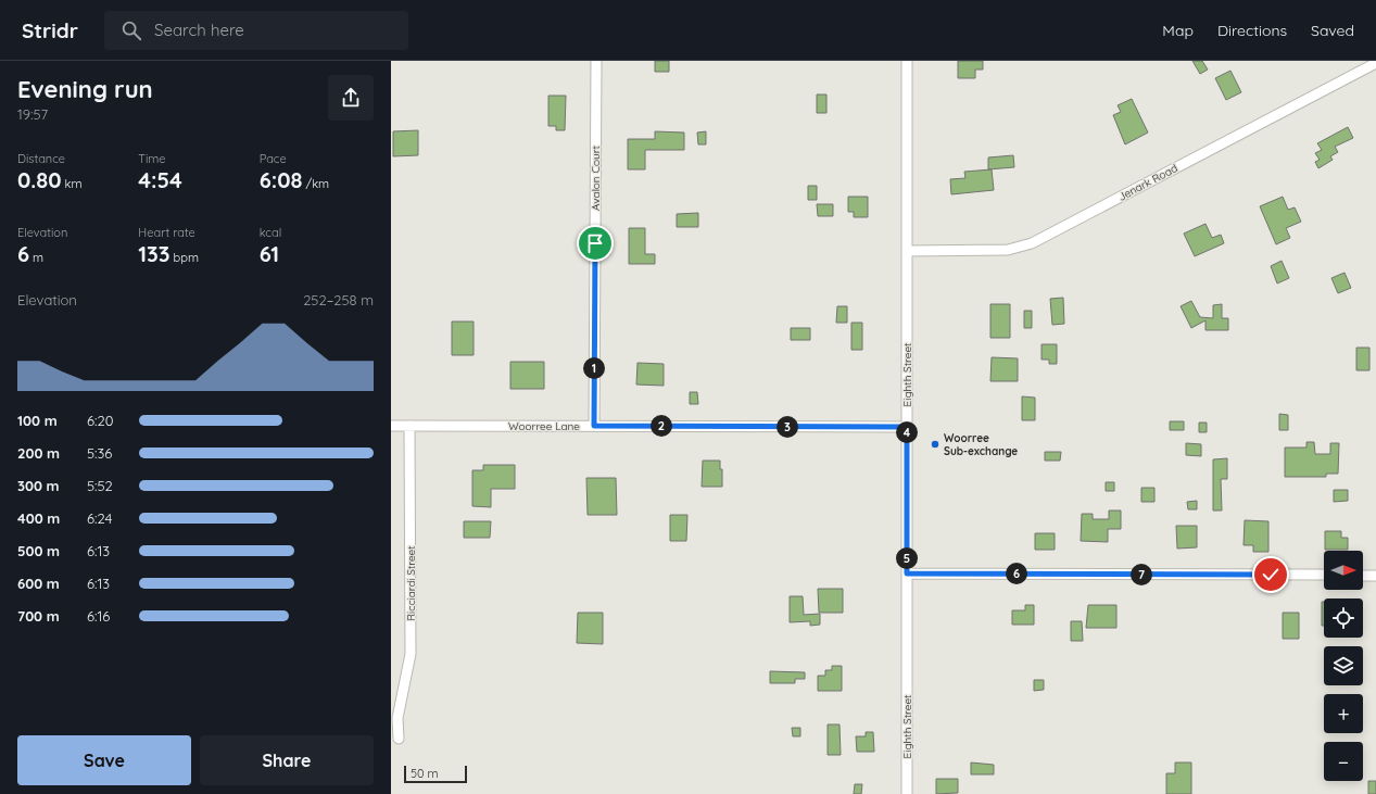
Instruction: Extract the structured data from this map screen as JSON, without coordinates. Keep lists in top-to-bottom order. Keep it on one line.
{"streets":{"street":["Avalon Court","Jenark Road","Eighth Street","Woorree Lane","Ricciardi Street"]},"crossings":[["Avalon Court","Woorree Lane"],["Jenark Road","Eighth Street"],["Eighth Street","Woorree Lane"],["Woorree Lane","Ricciardi Street"]],"places":["Woorree Sub-exchange"],"scale_bar":"50 m","north":"right","page":{"header":"Stridr","search":"Search here","nav":["Map","Directions","Saved"],"heading":["Evening run","19:57"],"stats":[["Distance","0.80 km"],["Time","4:54"],["Pace","6:08 /km"],["Elevation","6 m"],["Heart rate","133 bpm"],["kcal","61"]],"chart":["Elevation","252–258 m"],"pins":["1","2","3","4","5","6","7"],"list":[{"name":"100 m","note":"6:20"},{"name":"200 m","note":"5:36"},{"name":"300 m","note":"5:52"},{"name":"400 m","note":"6:24"},{"name":"500 m","note":"6:13"},{"name":"600 m","note":"6:13"},{"name":"700 m","note":"6:16"}],"map_buttons":["+","−"],"buttons":["Save","Share"],"scale":"50 m"}}
